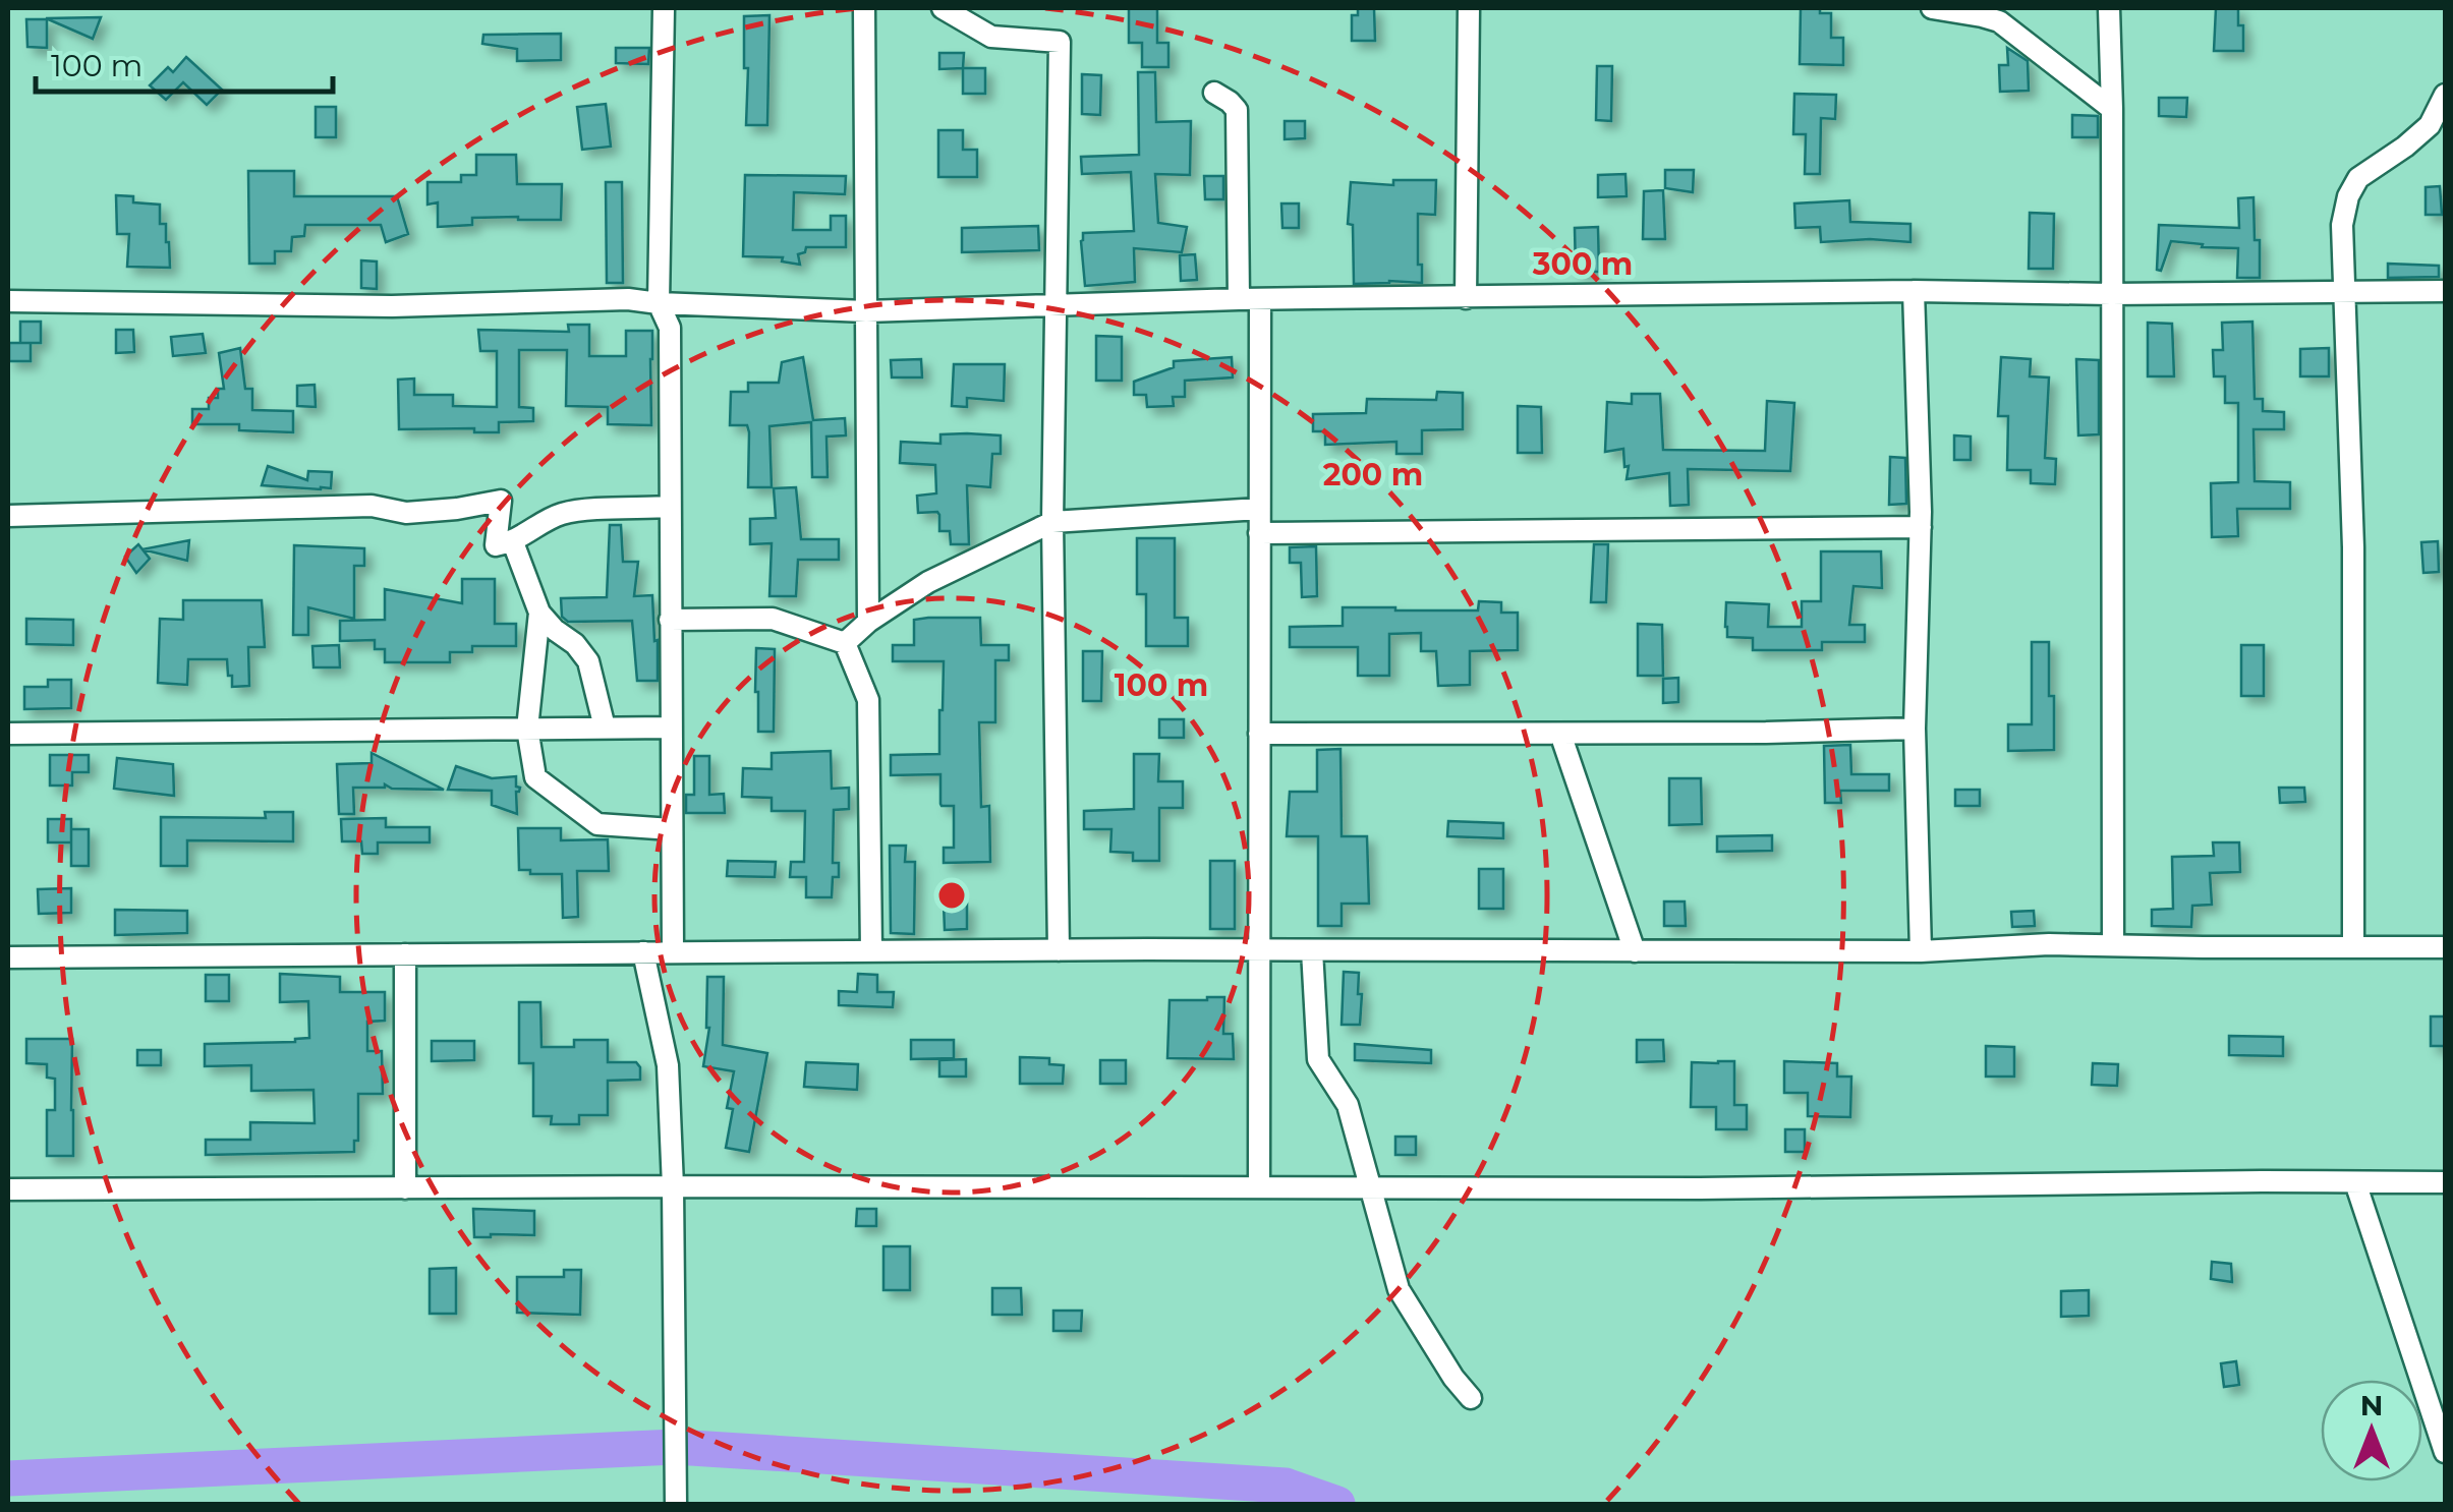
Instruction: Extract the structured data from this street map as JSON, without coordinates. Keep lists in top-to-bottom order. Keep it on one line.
{"scale_bar":"100 m","north":"top","rings":["300 m","200 m","100 m"]}
